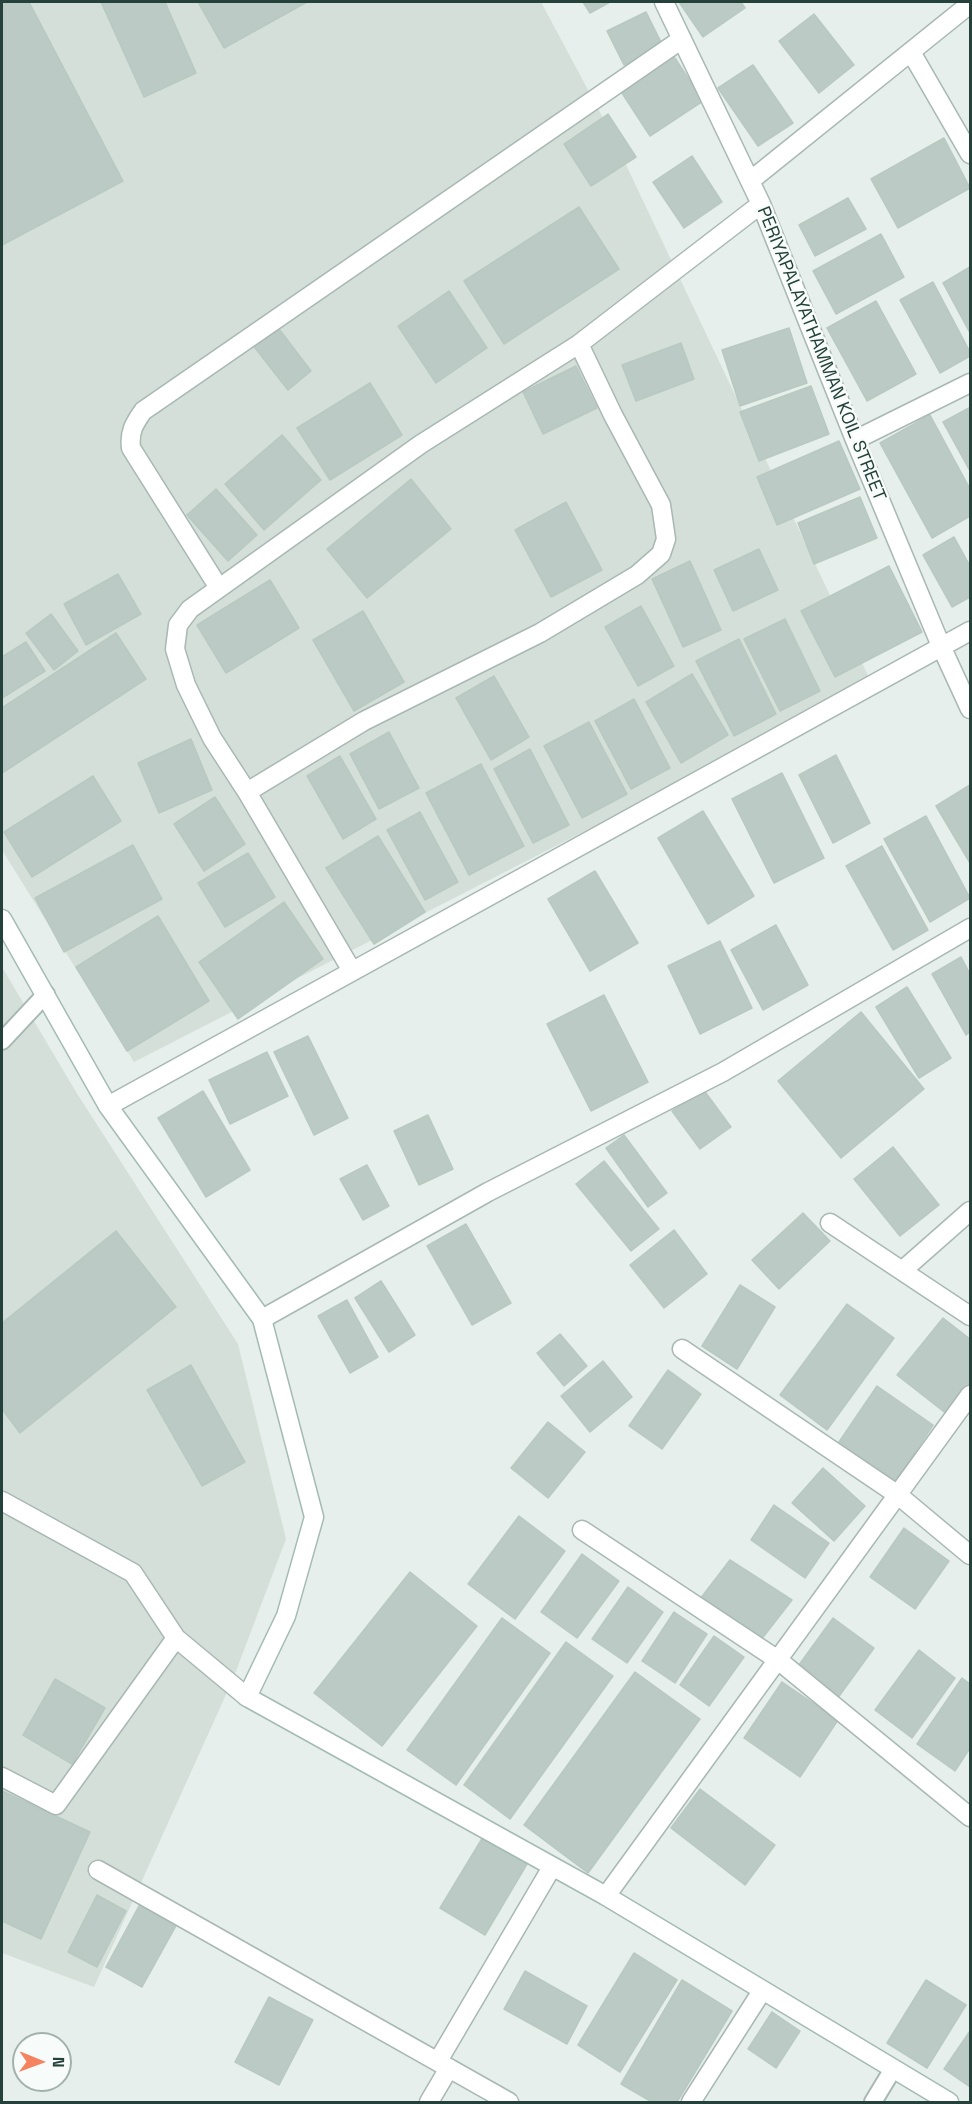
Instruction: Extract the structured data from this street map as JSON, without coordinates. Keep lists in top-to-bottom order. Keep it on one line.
{"streets":{"street":["PERIYAPALAYATHAMMAN KOIL STREET"]},"north":"right"}
